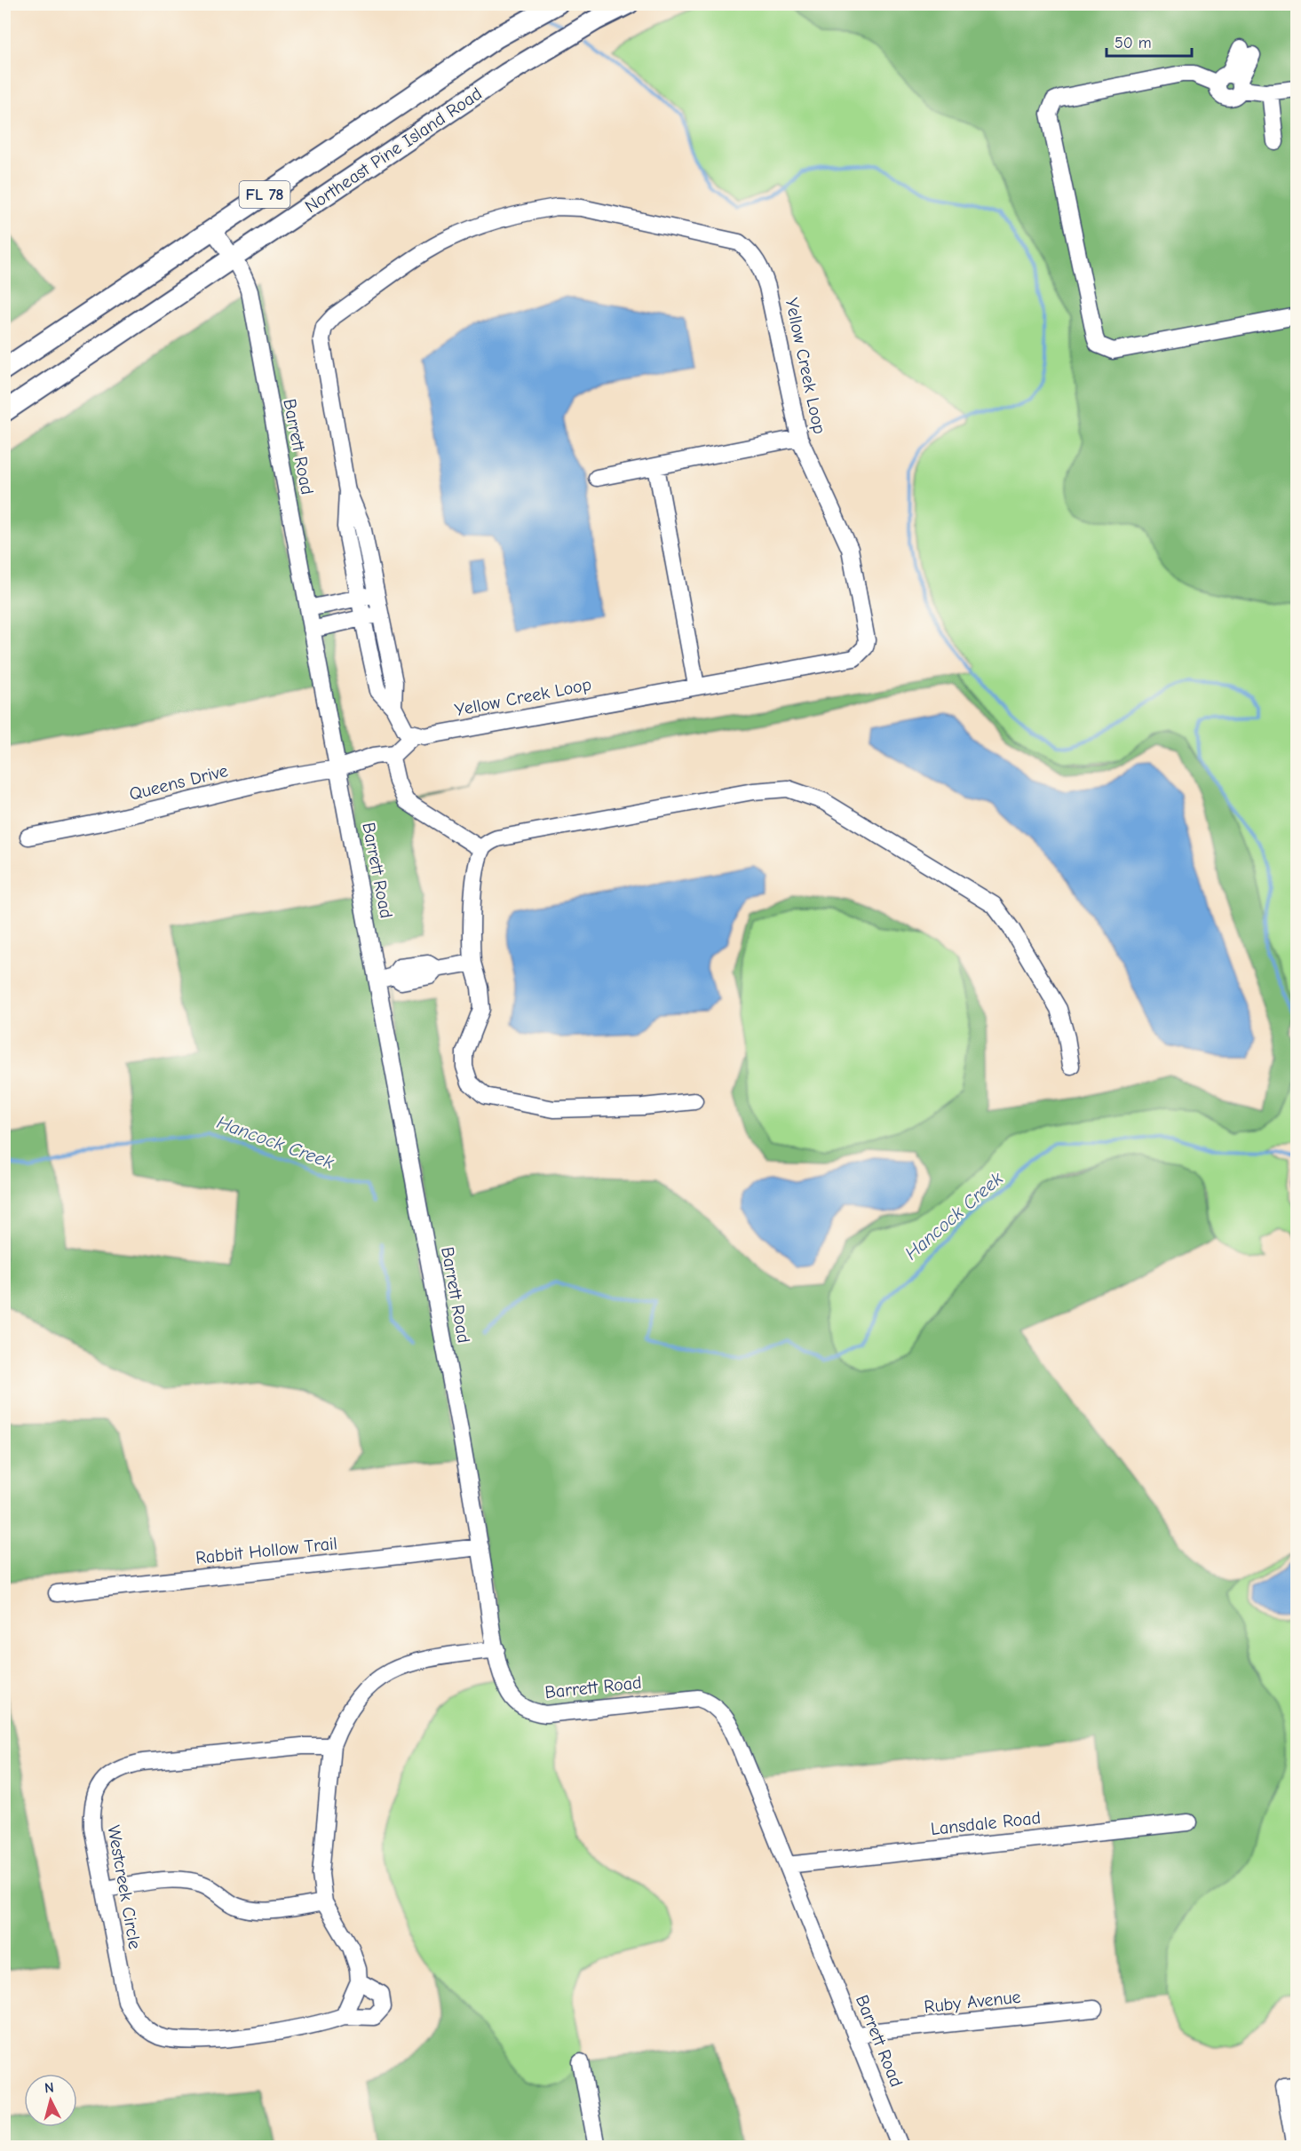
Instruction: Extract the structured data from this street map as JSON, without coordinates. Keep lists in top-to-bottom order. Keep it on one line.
{"streets":{"main road":["Northeast Pine Island Road","FL 78"],"street":["Yellow Creek Loop","Barrett Road","Queens Drive","Rabbit Hollow Trail","Lansdale Road","Westcreek Circle","Ruby Avenue"]},"crossings":[["Northeast Pine Island Road","Barrett Road"],["Barrett Road","Queens Drive"],["Barrett Road","Rabbit Hollow Trail"],["Barrett Road","Lansdale Road"],["Barrett Road","Ruby Avenue"]],"water":["Hancock Creek"],"scale_bar":"50 m","north":"top"}
